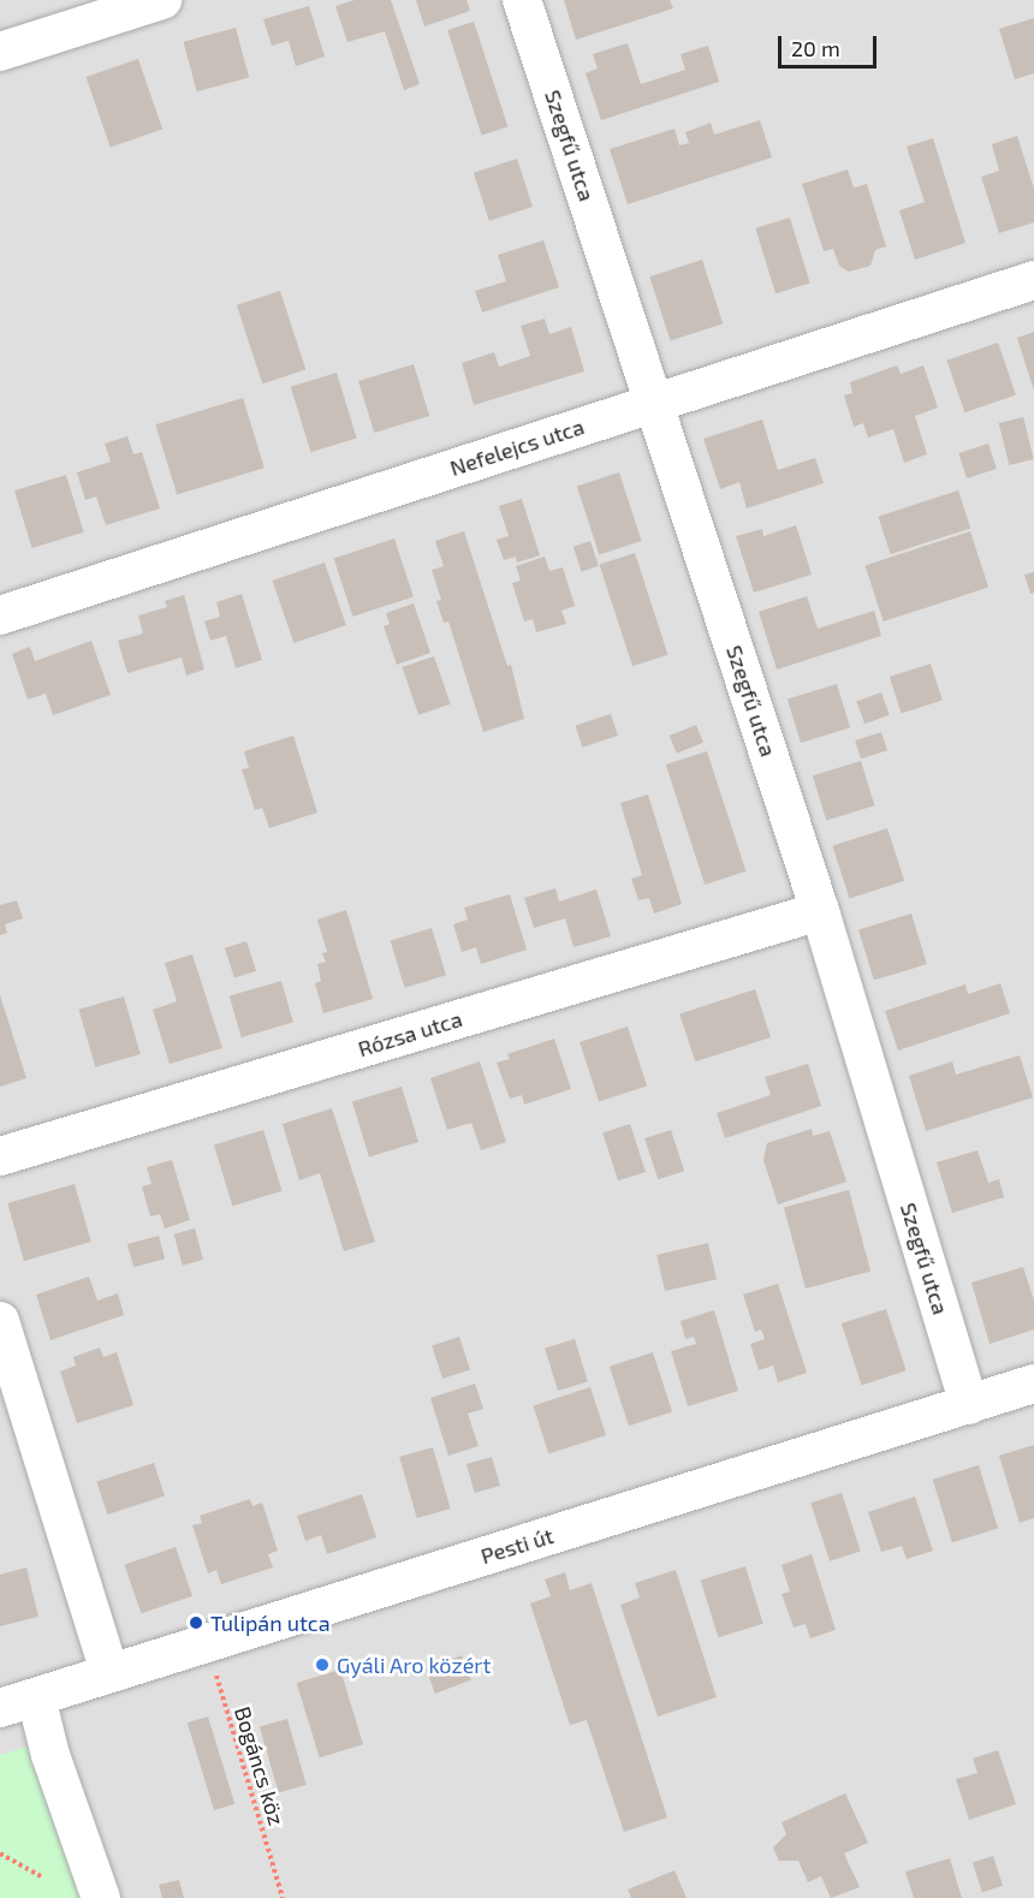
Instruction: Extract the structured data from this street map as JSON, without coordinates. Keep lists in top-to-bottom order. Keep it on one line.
{"streets":{"street":["Szegfű utca","Nefelejcs utca","Rózsa utca","Pesti út"],"path":["Bogáncs köz"]},"crossings":[["Szegfű utca","Nefelejcs utca"],["Szegfű utca","Rózsa utca"],["Szegfű utca","Pesti út"],["Pesti út","Bogáncs köz"]],"places":["Tulipán utca","Gyáli Aro közért"],"scale_bar":"20 m"}
